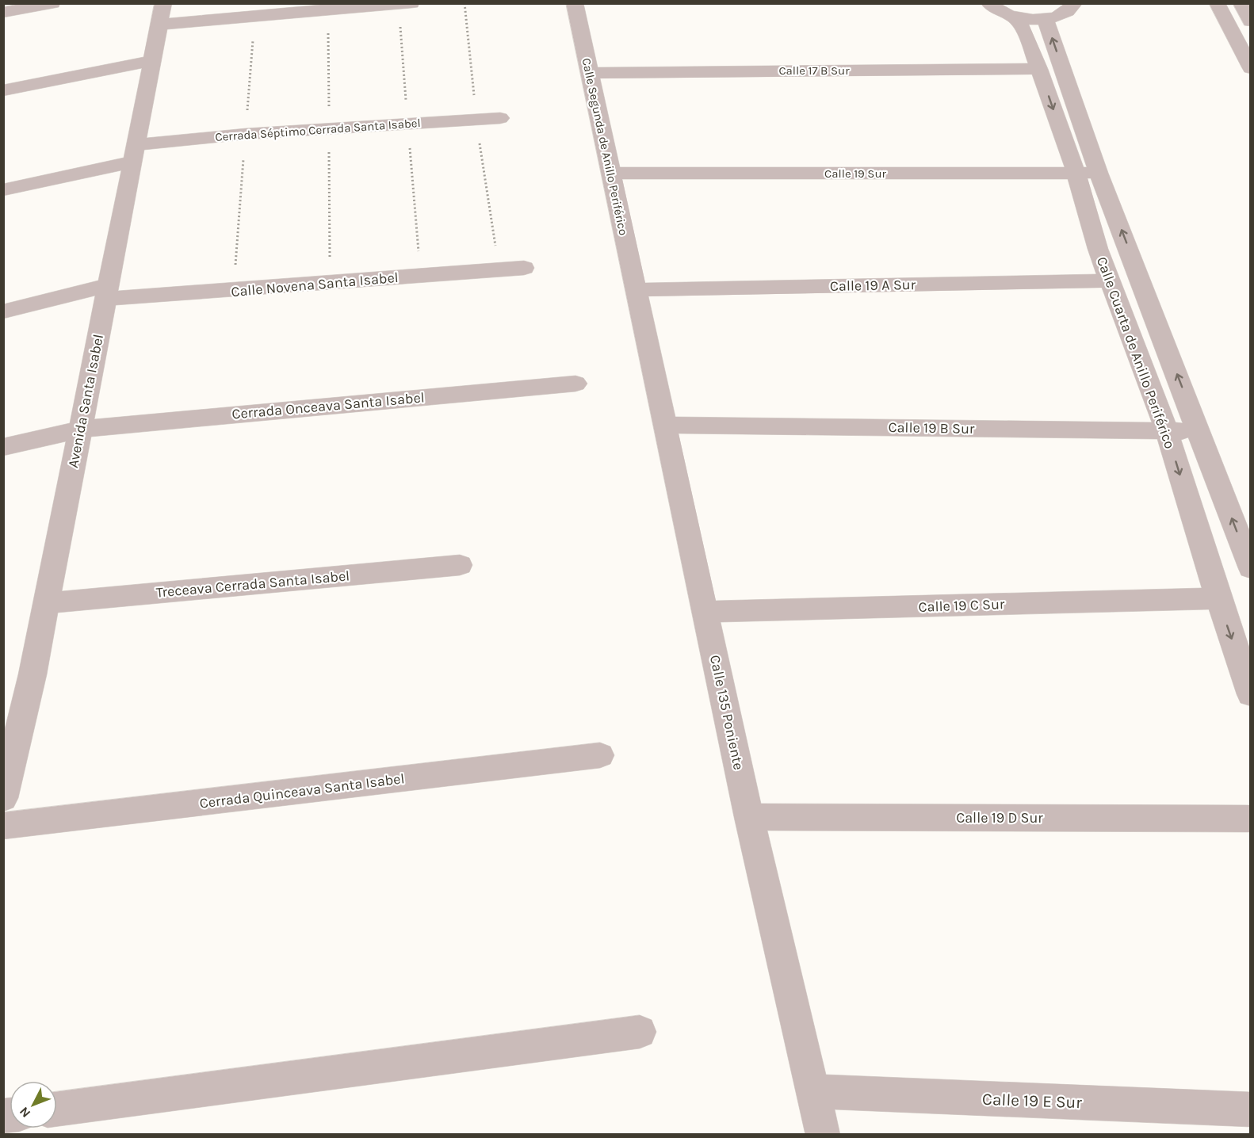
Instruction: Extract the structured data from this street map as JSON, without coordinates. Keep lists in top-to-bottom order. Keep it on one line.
{"streets":{"street":["Calle 17 B Sur","Cerrada Séptimo Cerrada Santa Isabel","Calle Segunda de Anillo Periférico","Calle 19 Sur","Calle Novena Santa Isabel","Calle 19 A Sur","Calle Cuarta de Anillo Periférico","Avenida Santa Isabel","Cerrada Onceava Santa Isabel","Calle 19 B Sur","Treceava Cerrada Santa Isabel","Calle 19 C Sur","Calle 135 Poniente","Cerrada Quinceava Santa Isabel","Calle 19 D Sur","Calle 19 E Sur"]},"crossings":[["Calle 17 B Sur","Calle Segunda de Anillo Periférico"],["Calle 17 B Sur","Calle Cuarta de Anillo Periférico"],["Cerrada Séptimo Cerrada Santa Isabel","Avenida Santa Isabel"],["Calle Segunda de Anillo Periférico","Calle 19 Sur"],["Calle Segunda de Anillo Periférico","Calle 19 A Sur"],["Calle Segunda de Anillo Periférico","Calle 135 Poniente"],["Calle 19 Sur","Calle Cuarta de Anillo Periférico"],["Calle Novena Santa Isabel","Avenida Santa Isabel"],["Calle 19 A Sur","Calle Cuarta de Anillo Periférico"],["Calle 19 A Sur","Calle 135 Poniente"],["Calle Cuarta de Anillo Periférico","Calle 19 B Sur"],["Calle Cuarta de Anillo Periférico","Calle 19 C Sur"],["Avenida Santa Isabel","Cerrada Onceava Santa Isabel"],["Avenida Santa Isabel","Treceava Cerrada Santa Isabel"],["Calle 19 B Sur","Calle 135 Poniente"],["Calle 19 C Sur","Calle 135 Poniente"],["Calle 135 Poniente","Calle 19 D Sur"],["Calle 135 Poniente","Calle 19 E Sur"]],"north":"bottom left"}
